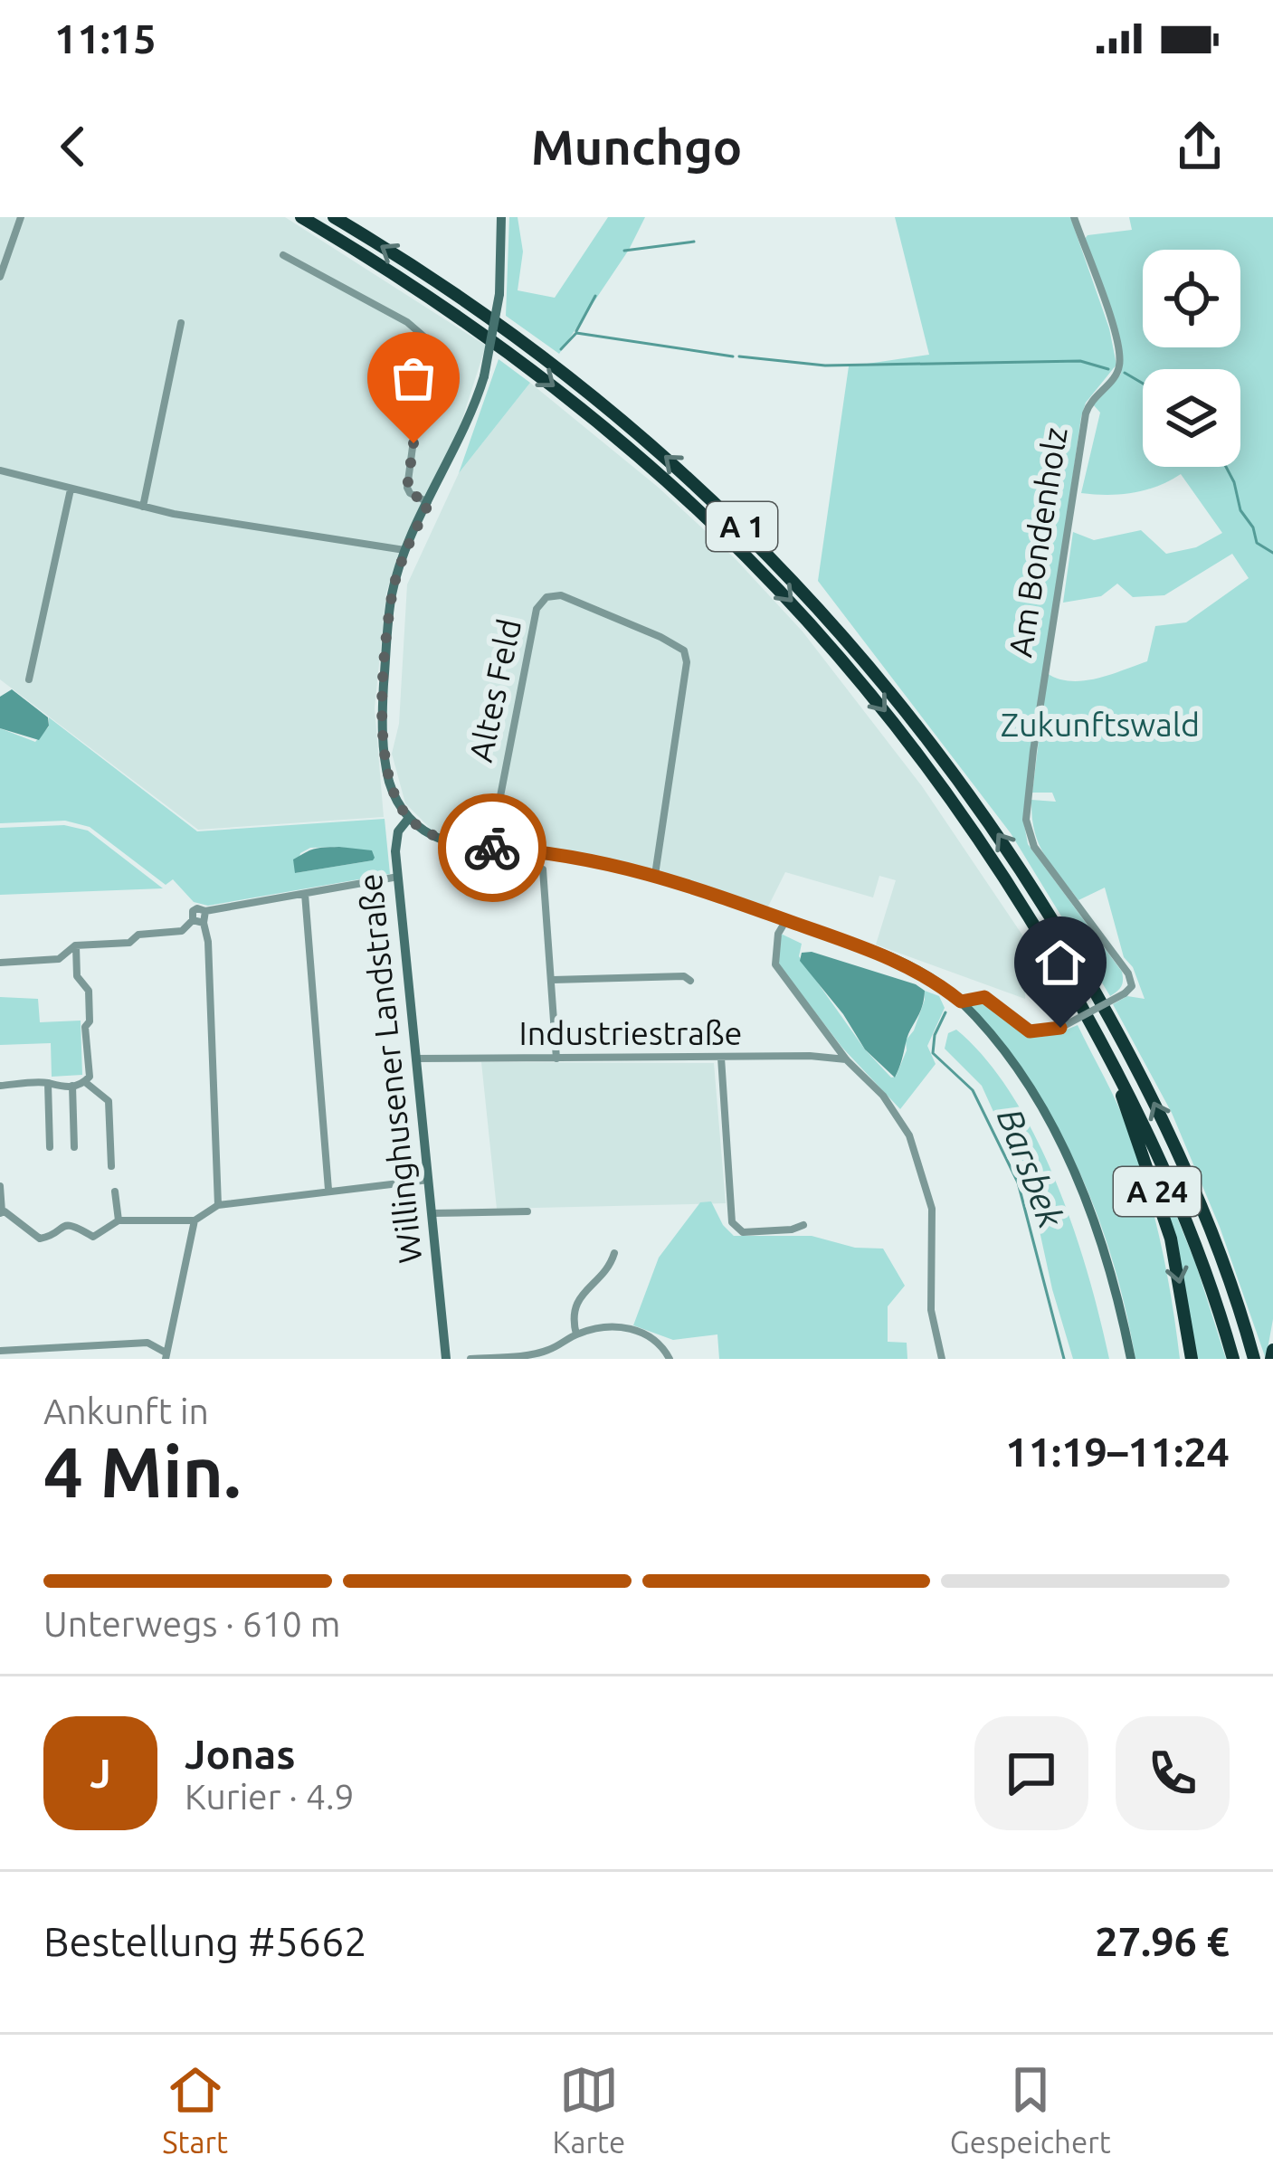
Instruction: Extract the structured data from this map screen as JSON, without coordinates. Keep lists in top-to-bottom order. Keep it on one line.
{"streets":{"highway":["A 1","A 24"],"main road":["Am Bondenholz","Willinghusener Landstraße"],"street":["Altes Feld","Industriestraße"]},"crossings":[["A 1","A 24"],["Am Bondenholz","Altes Feld"],["Am Bondenholz","Willinghusener Landstraße"],["Industriestraße","Willinghusener Landstraße"]],"water":["Barsbek"],"parks":["Zukunftswald"],"page":{"status":"11:15","header":"Munchgo","heading":["4 Min.","Ankunft in","11:19–11:24"],"panel":["Jonas","Kurier · 4.9","Bestellung #5662","27.96 €"],"bar":"Unterwegs · 610 m","round":"J","tabs":["Start","Karte","Gespeichert"]}}
